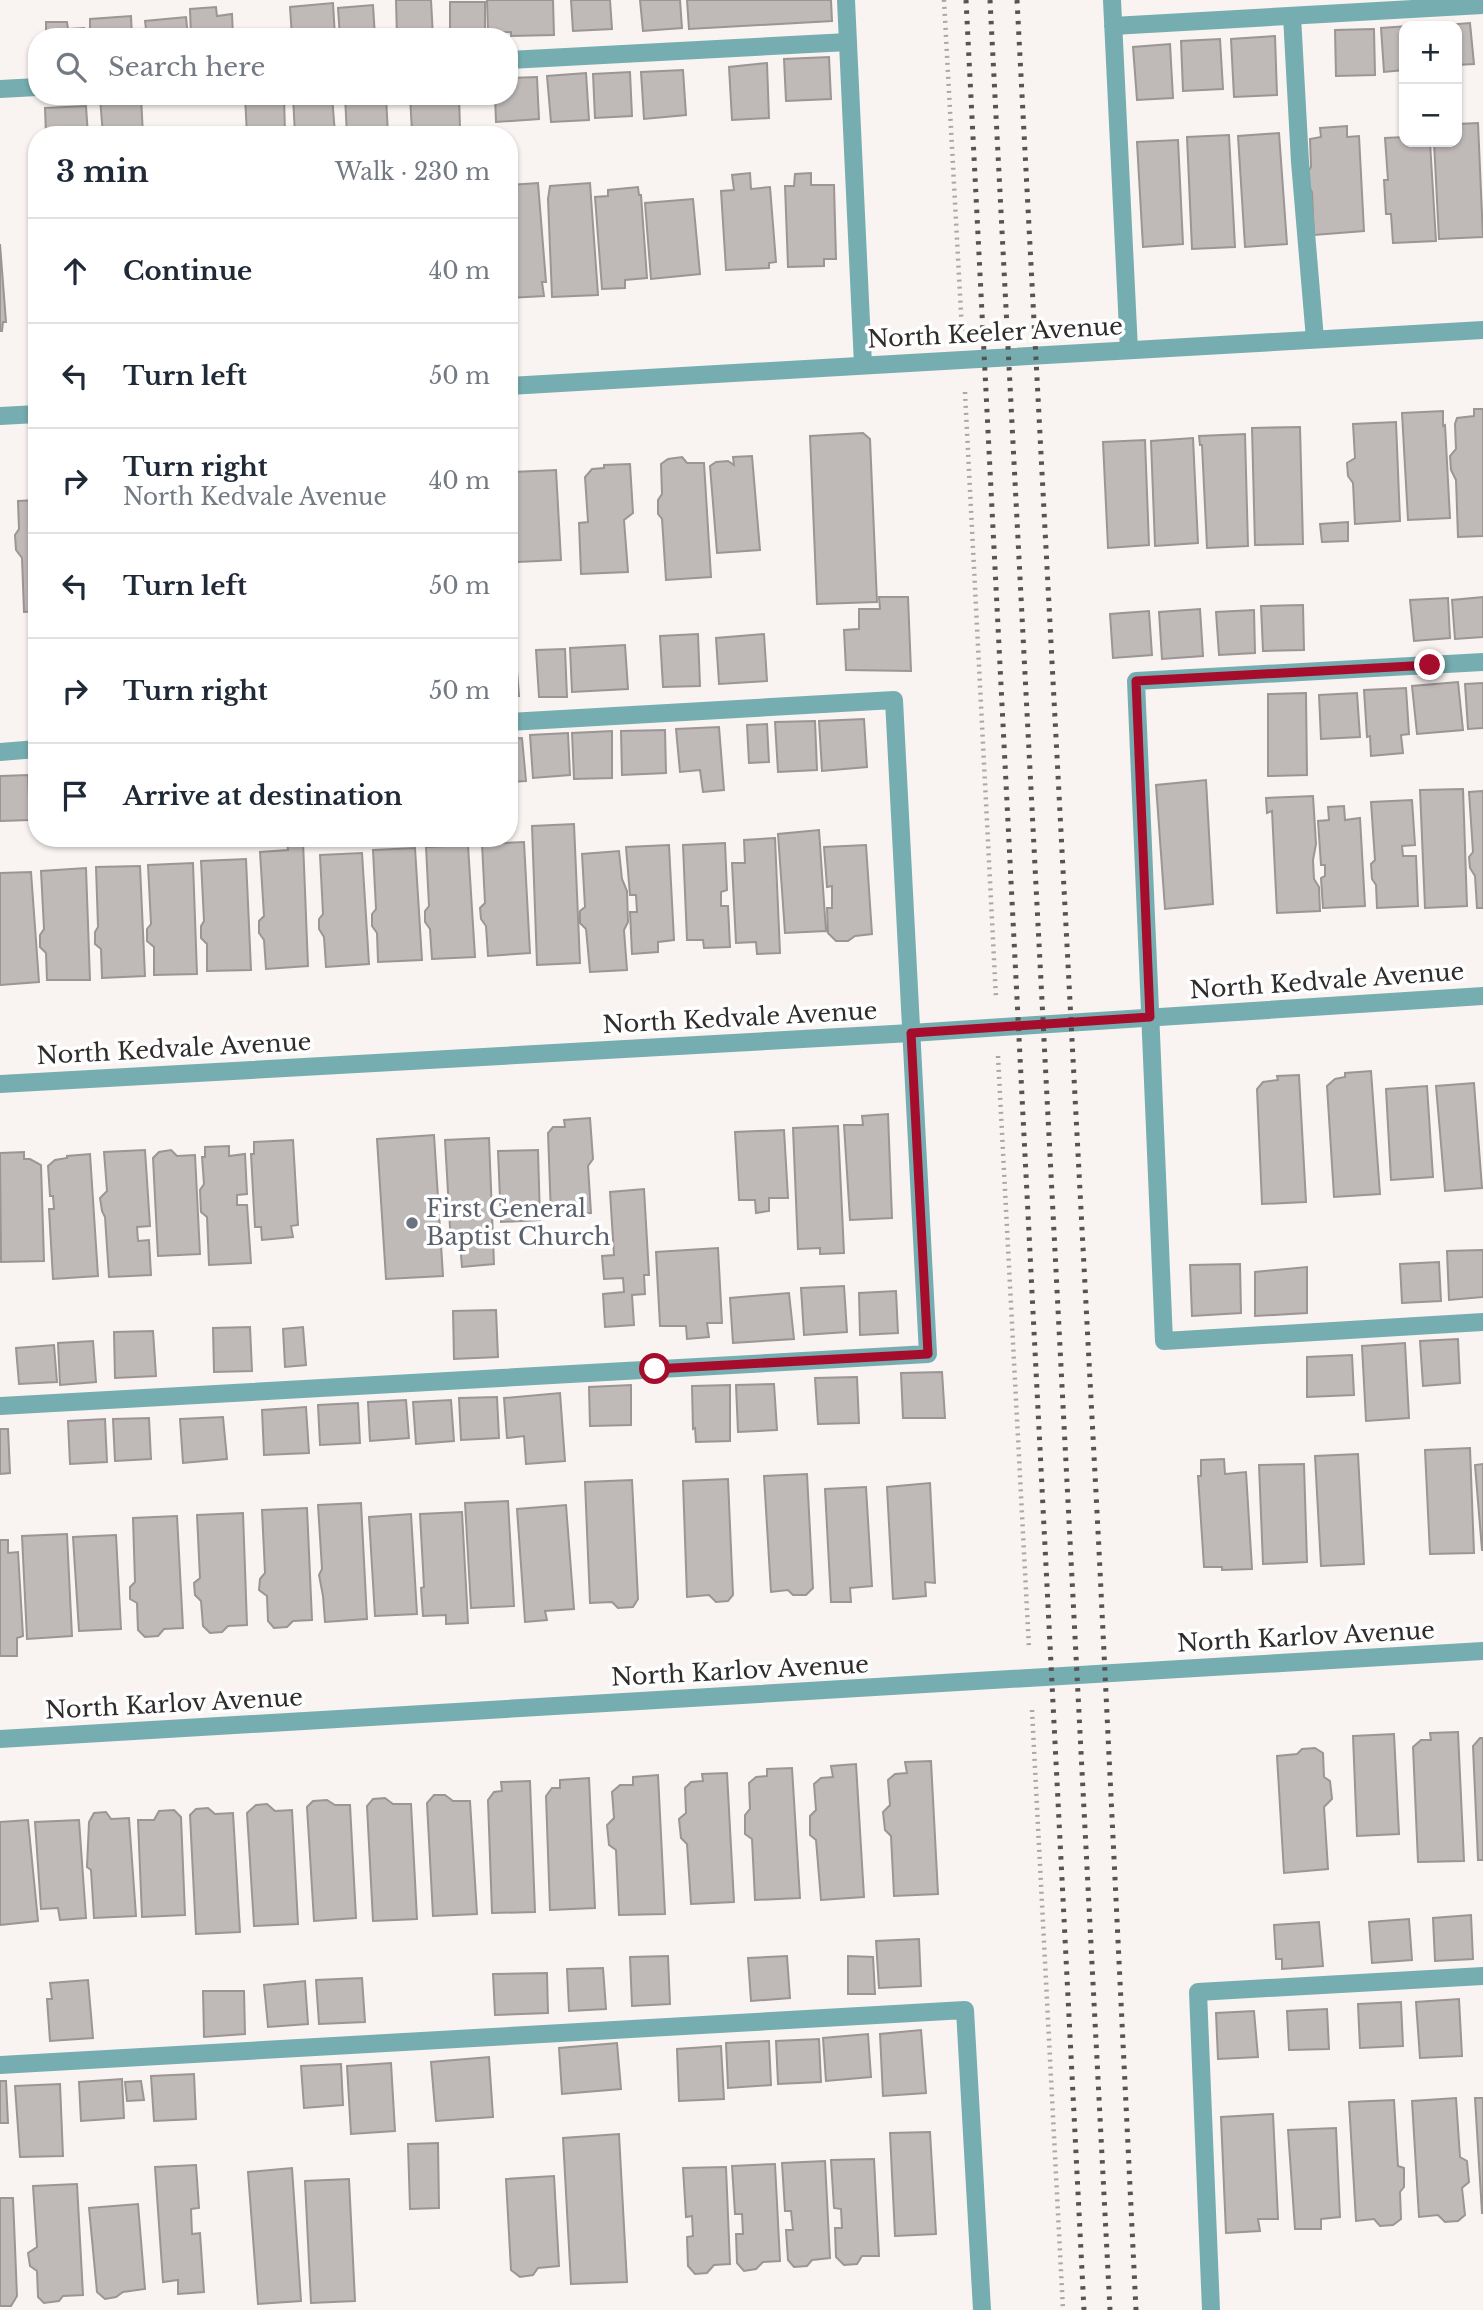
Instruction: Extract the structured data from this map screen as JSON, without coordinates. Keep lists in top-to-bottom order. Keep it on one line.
{"streets":{"street":["North Keeler Avenue","North Kedvale Avenue","North Karlov Avenue"]},"places":["First General Baptist Church"],"page":{"map_buttons":["+","−"],"search":"Search here","heading":["3 min","Walk · 230 m"],"list":[["Continue","40 m"],["Turn left","50 m"],["Turn right","North Kedvale Avenue","40 m"],["Turn left","50 m"],["Turn right","50 m"],"Arrive at destination"]}}
